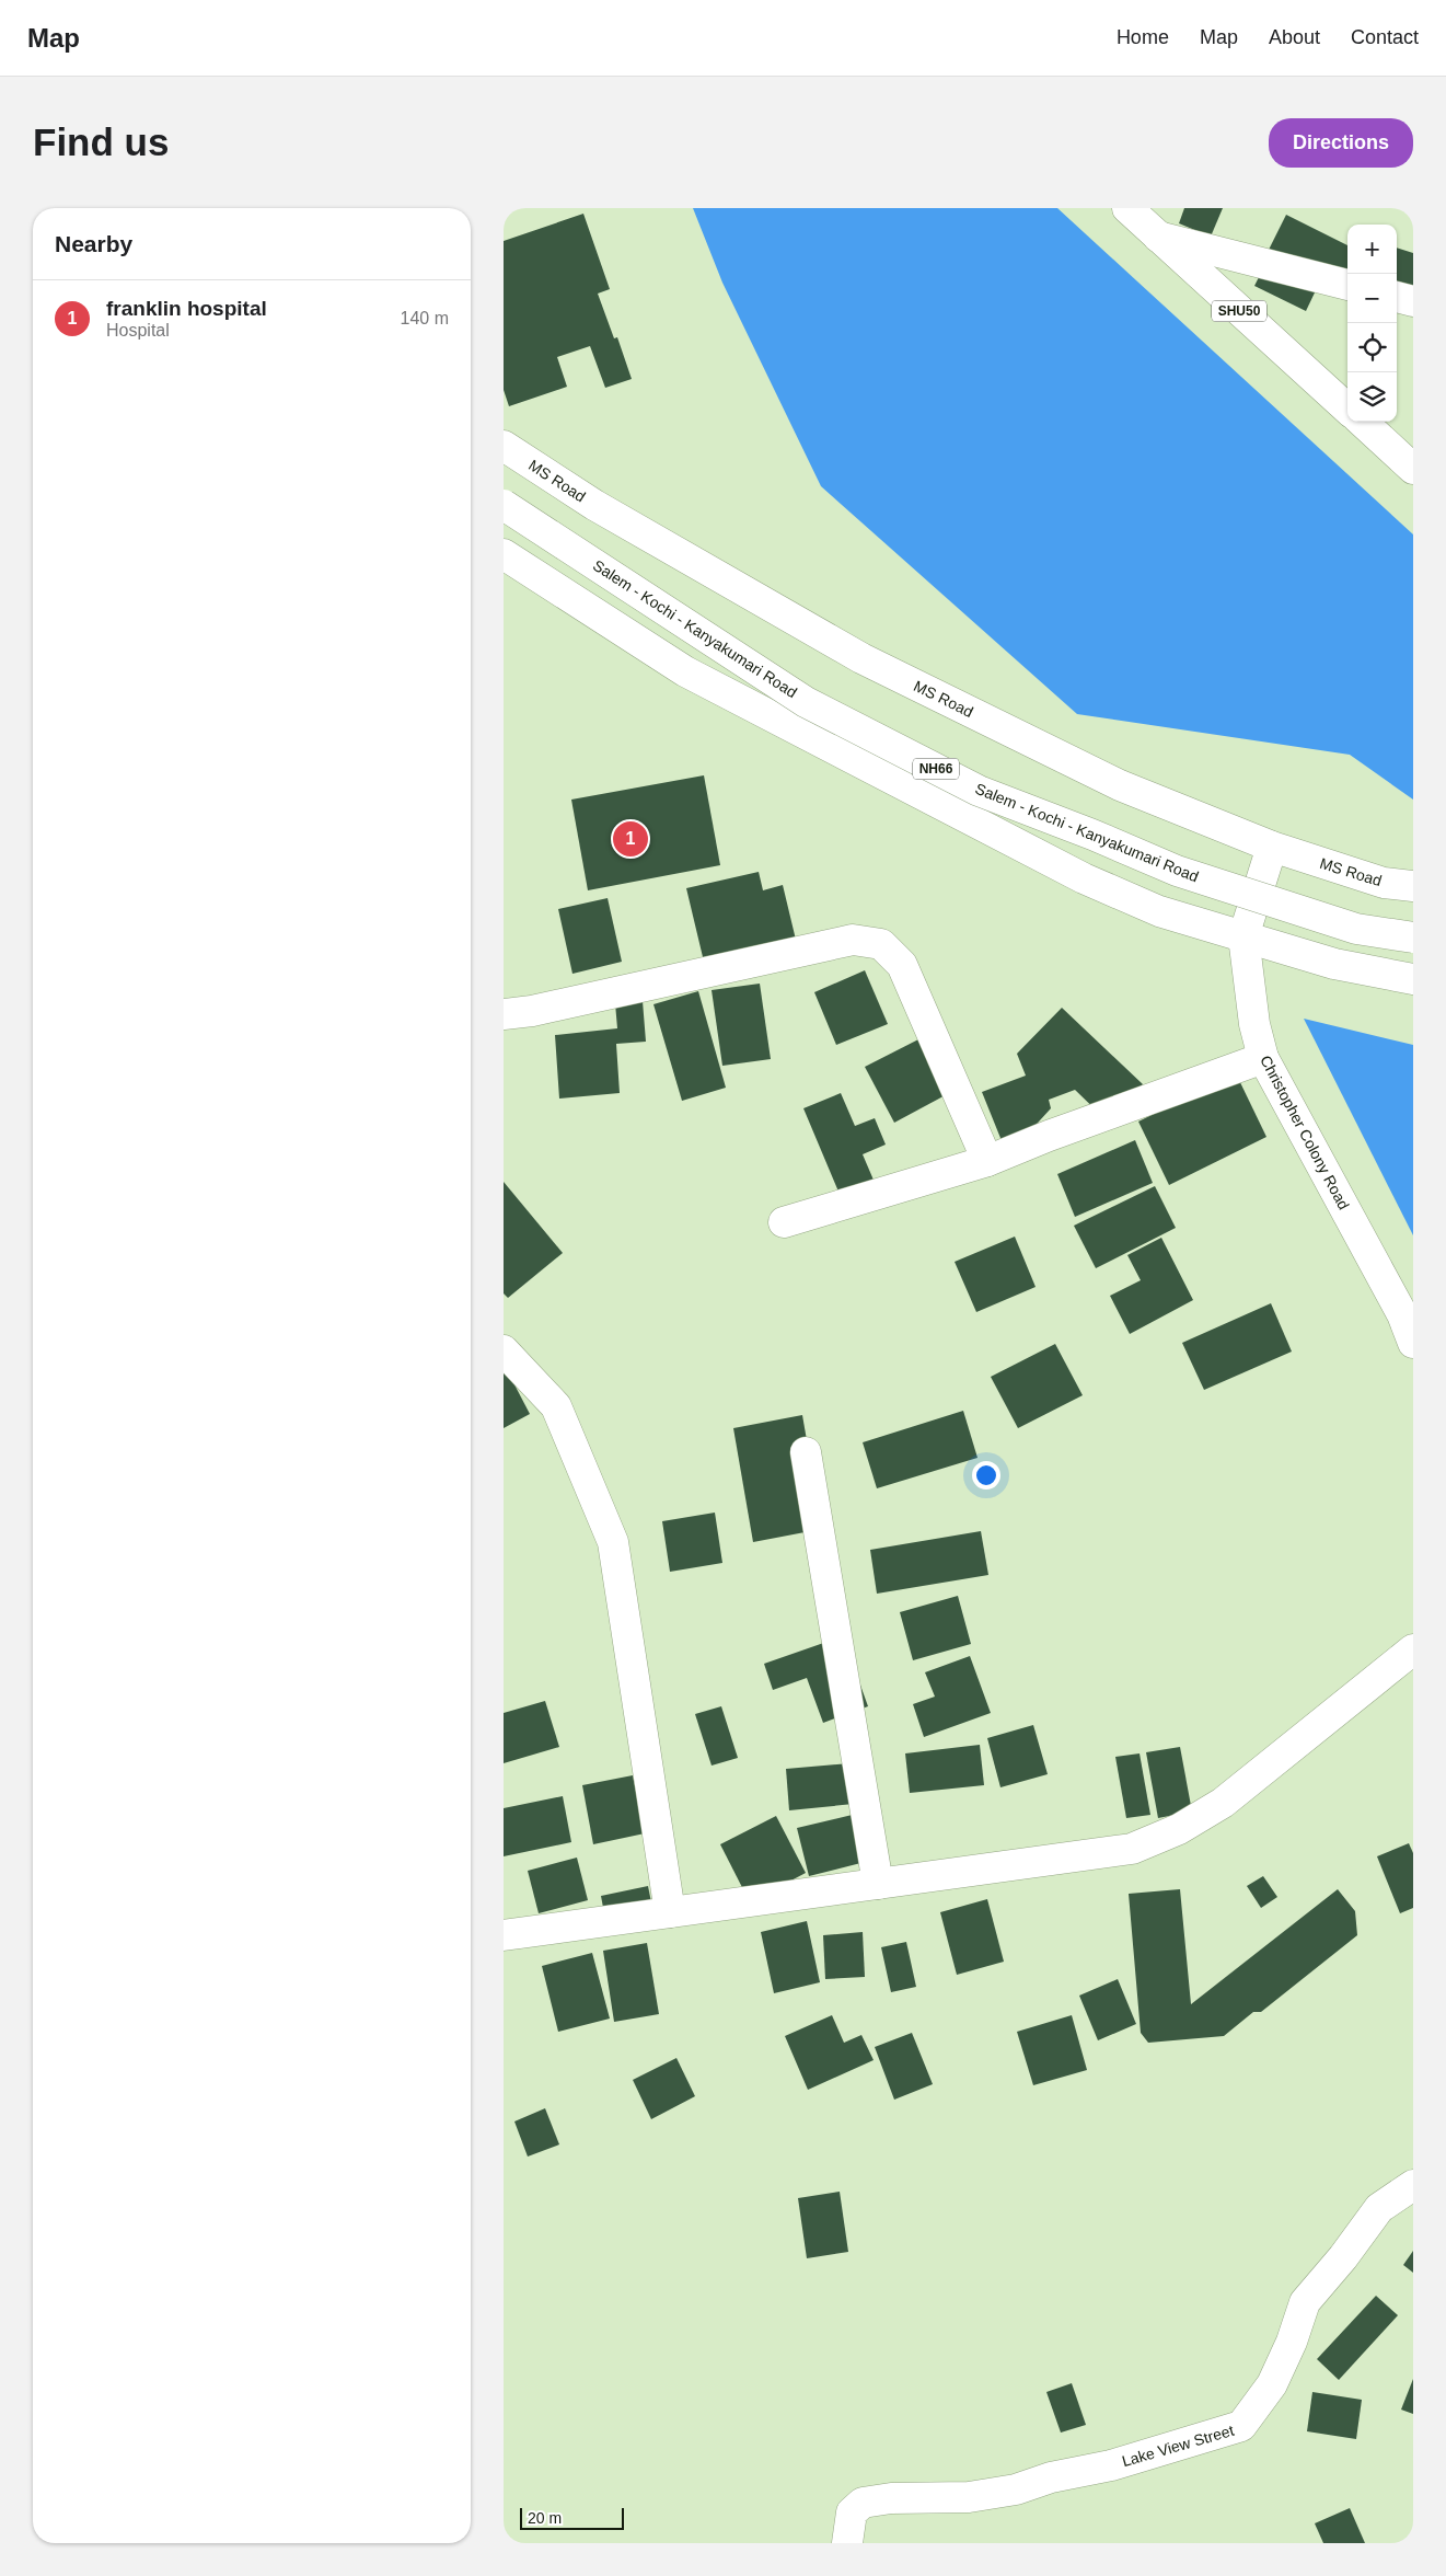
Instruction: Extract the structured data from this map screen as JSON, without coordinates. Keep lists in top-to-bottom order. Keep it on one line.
{"streets":{"main road":["SHU50","MS Road","Salem - Kochi - Kanyakumari Road","NH66","Christopher Colony Road","Lake View Street"]},"crossings":[["MS Road","Christopher Colony Road"]],"scale_bar":"20 m","page":{"header":"Map","nav":["Home","Map","About","Contact"],"buttons":"Directions","title":"Find us","heading":"Nearby","map_buttons":["+","−"],"list":[{"mark":"1","name":"franklin hospital","note":"Hospital","value":"140 m"}],"pins":"1","scale":"20 m"}}
